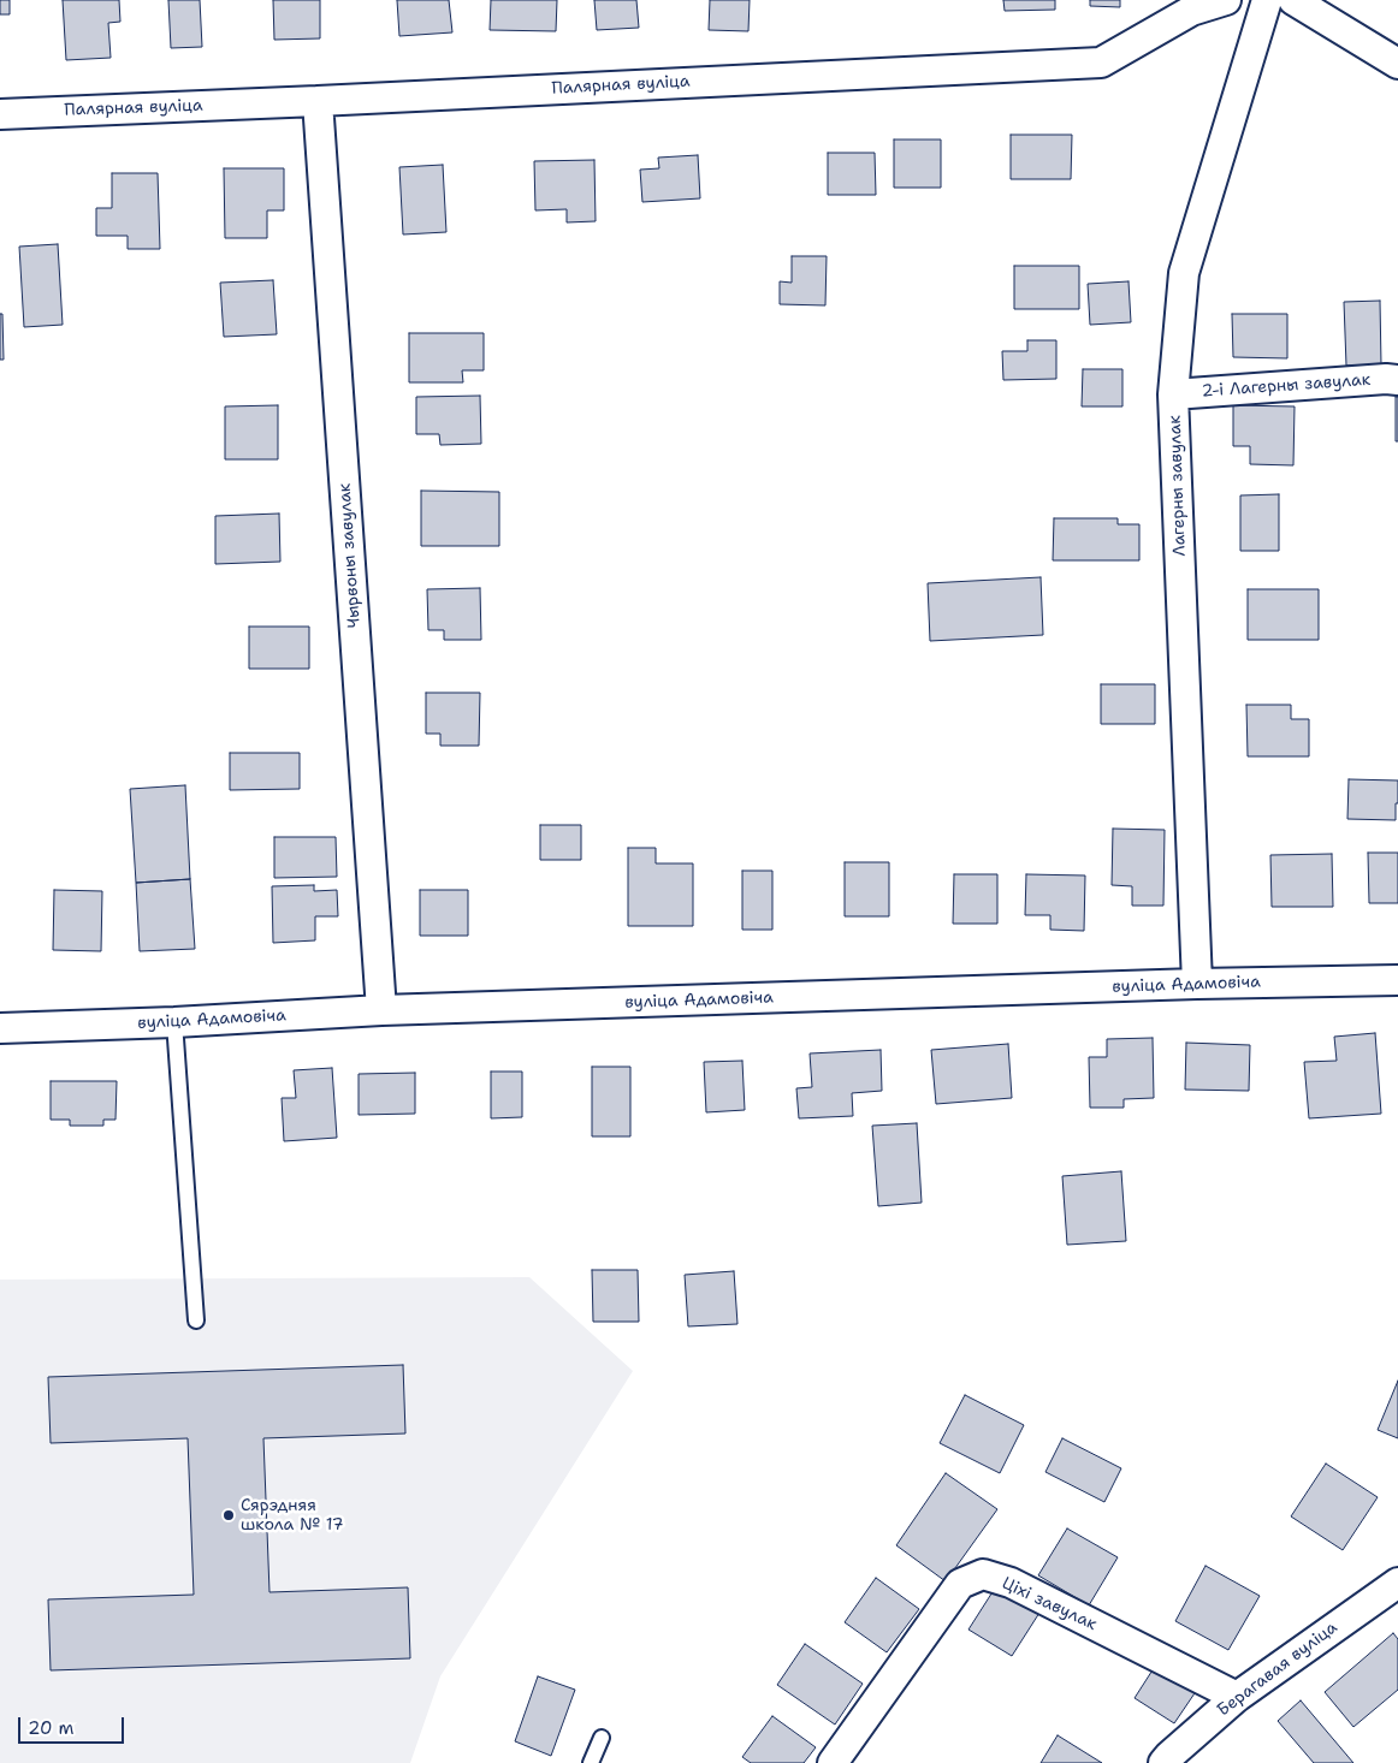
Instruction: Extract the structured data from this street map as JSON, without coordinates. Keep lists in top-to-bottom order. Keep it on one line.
{"streets":{"street":["Палярная вуліца","2-і Лагерны завулак","Лагерны завулак","Чырвоны завулак","вуліца Адамовіча","Ціхі завулак","Берагавая вуліца"]},"crossings":[["Палярная вуліца","Чырвоны завулак"],["2-і Лагерны завулак","Лагерны завулак"],["Лагерны завулак","вуліца Адамовіча"],["Чырвоны завулак","вуліца Адамовіча"],["Ціхі завулак","Берагавая вуліца"]],"places":["Сярэдняя школа № 17"],"scale_bar":"20 m"}
